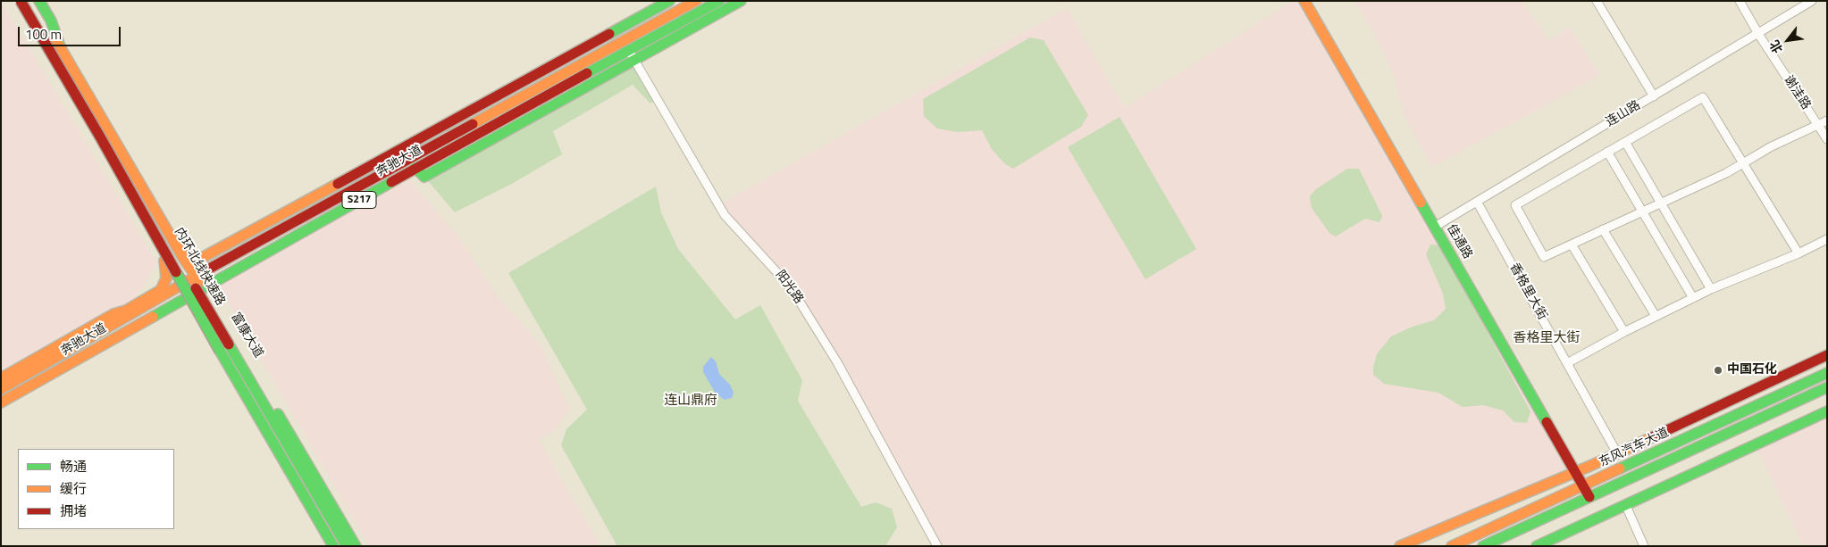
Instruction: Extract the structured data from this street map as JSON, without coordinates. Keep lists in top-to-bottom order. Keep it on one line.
{"streets":{"main road":["奔驰大道","S217","佳通路","内环北线快速路","富康大道","东风汽车大道"],"street":["谢洼路","连山路","阳光路","香格里大街"]},"crossings":[["谢洼路","连山路"],["连山路","佳通路"],["连山路","香格里大街"],["奔驰大道","阳光路"],["奔驰大道","富康大道"],["佳通路","东风汽车大道"]],"districts":["香格里大街","连山鼎府"],"places":["中国石化"],"legend":["畅通","缓行","拥堵"],"scale_bar":"100 m","north":"bottom left"}
